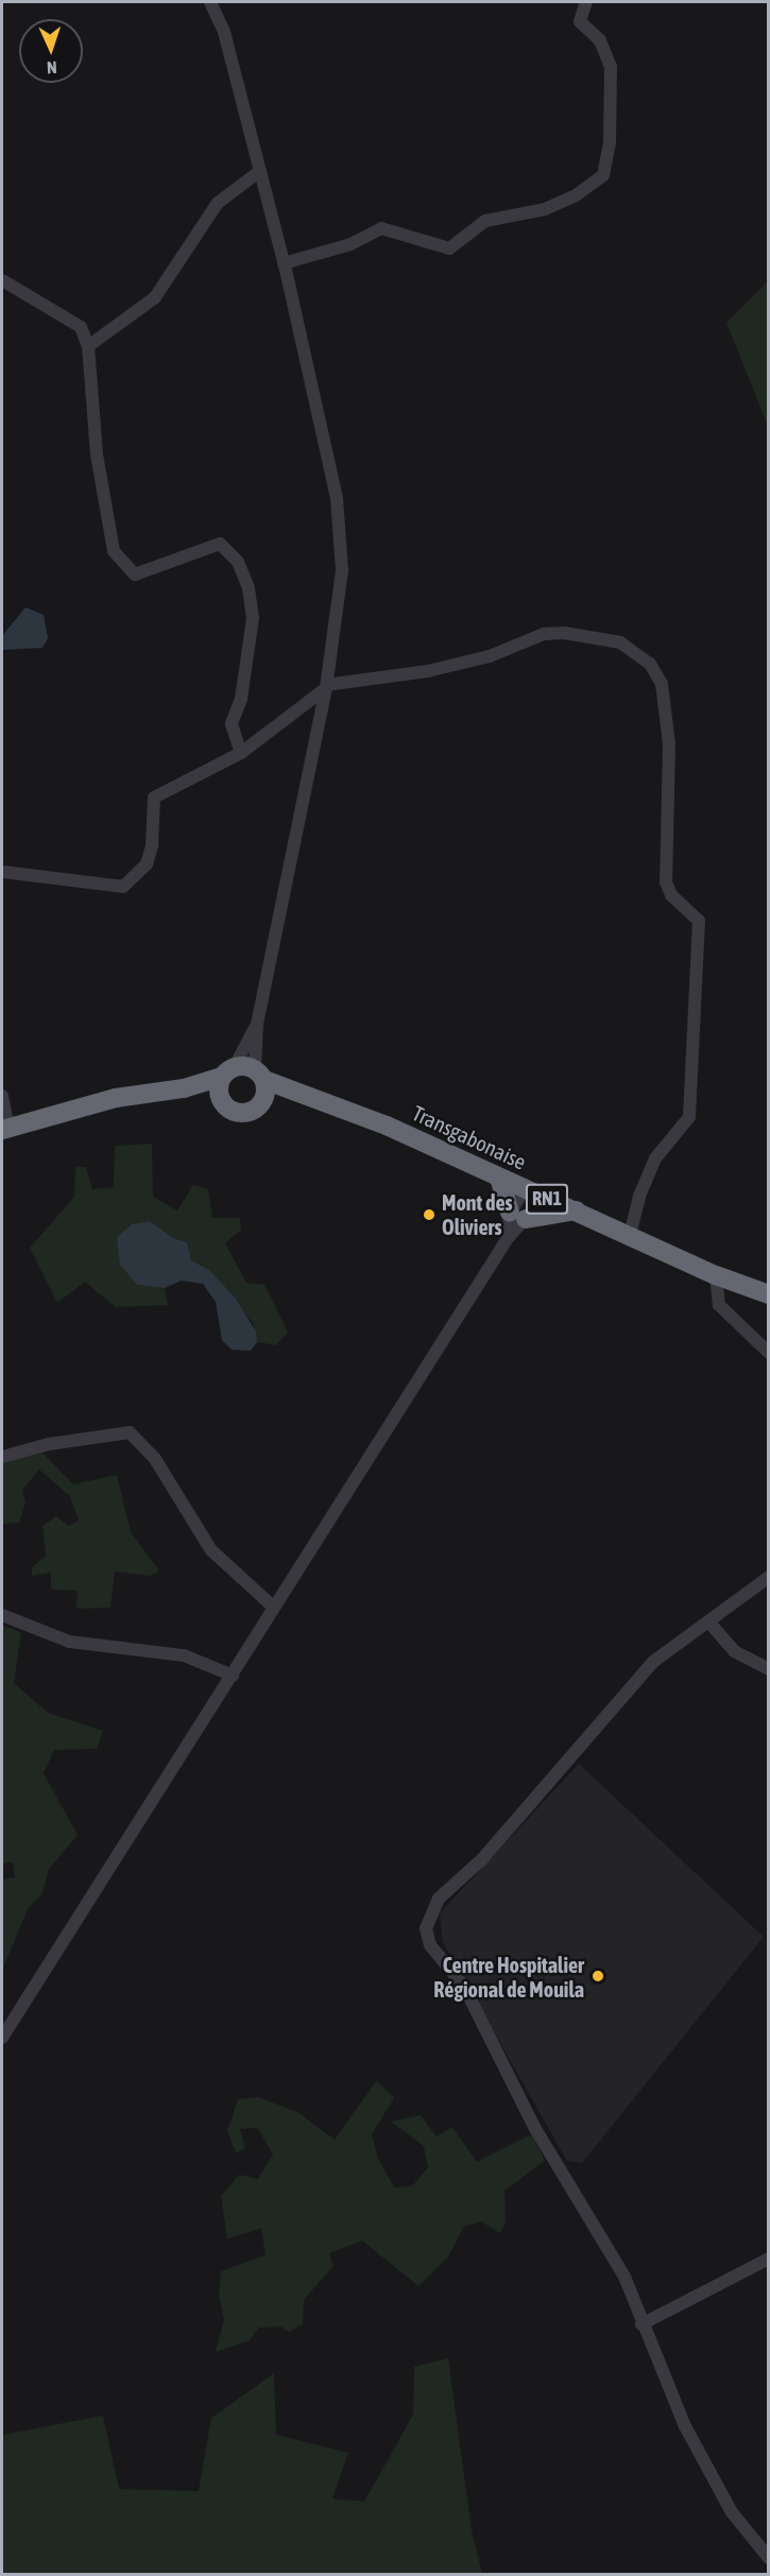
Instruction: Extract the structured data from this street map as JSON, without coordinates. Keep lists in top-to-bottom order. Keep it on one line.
{"streets":{"highway":["Transgabonaise","RN1"]},"places":["Mont des Oliviers","Centre Hospitalier Régional de Mouila"],"north":"bottom"}
